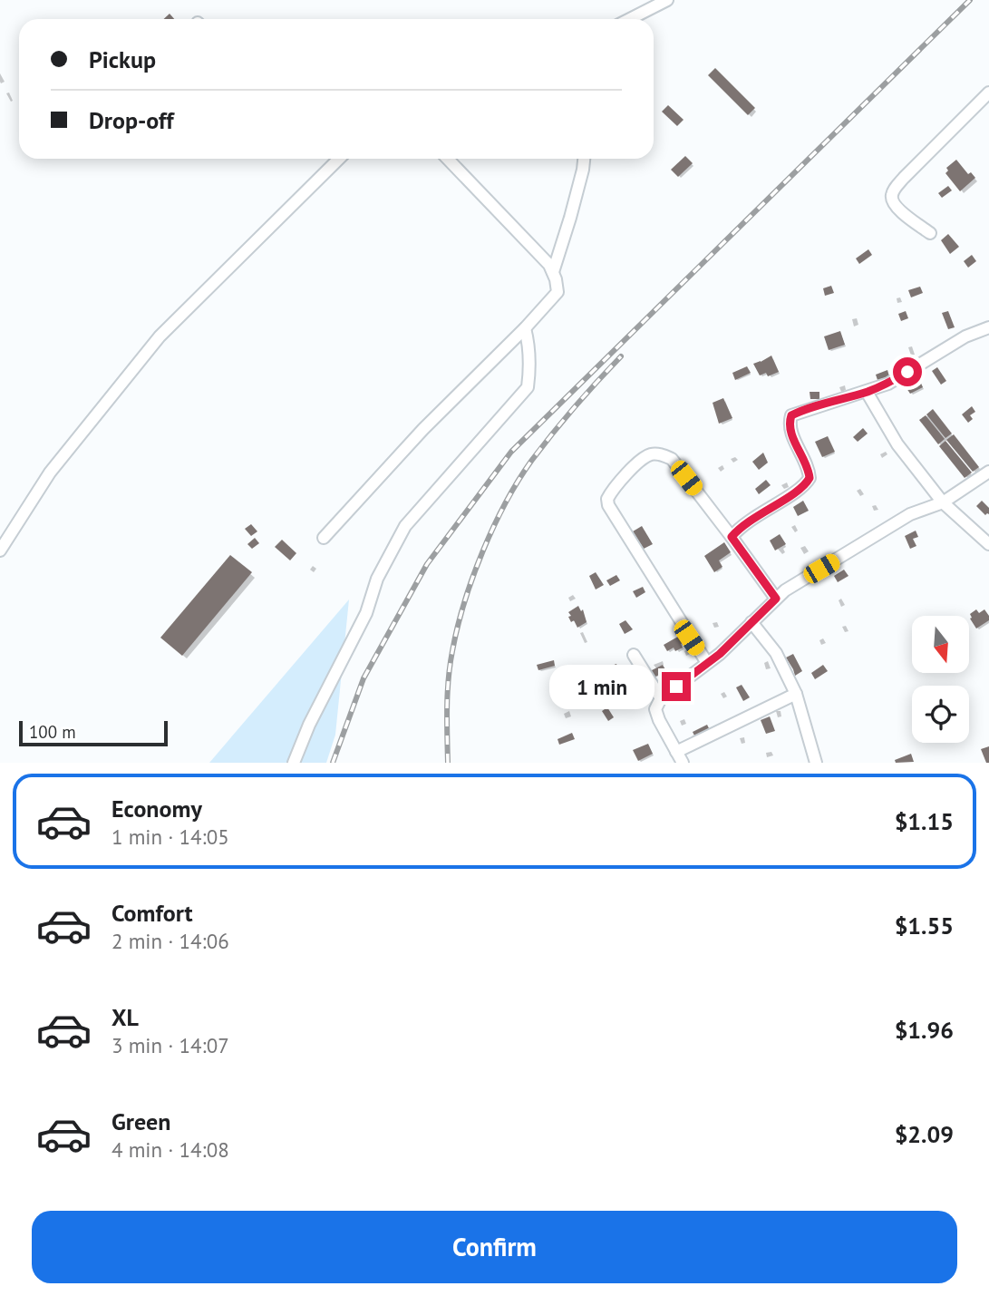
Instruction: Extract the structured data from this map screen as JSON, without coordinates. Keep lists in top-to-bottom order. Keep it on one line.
{"scale_bar":"100 m","north":"bottom","page":{"banner":["Pickup","Drop-off"],"bubble":"1 min","scale":"100 m","list":[{"name":"Economy","note":"1 min · 14:05","value":"$1.15"},{"name":"Comfort","note":"2 min · 14:06","value":"$1.55"},{"name":"XL","note":"3 min · 14:07","value":"$1.96"},{"name":"Green","note":"4 min · 14:08","value":"$2.09"}],"buttons":"Confirm"}}
